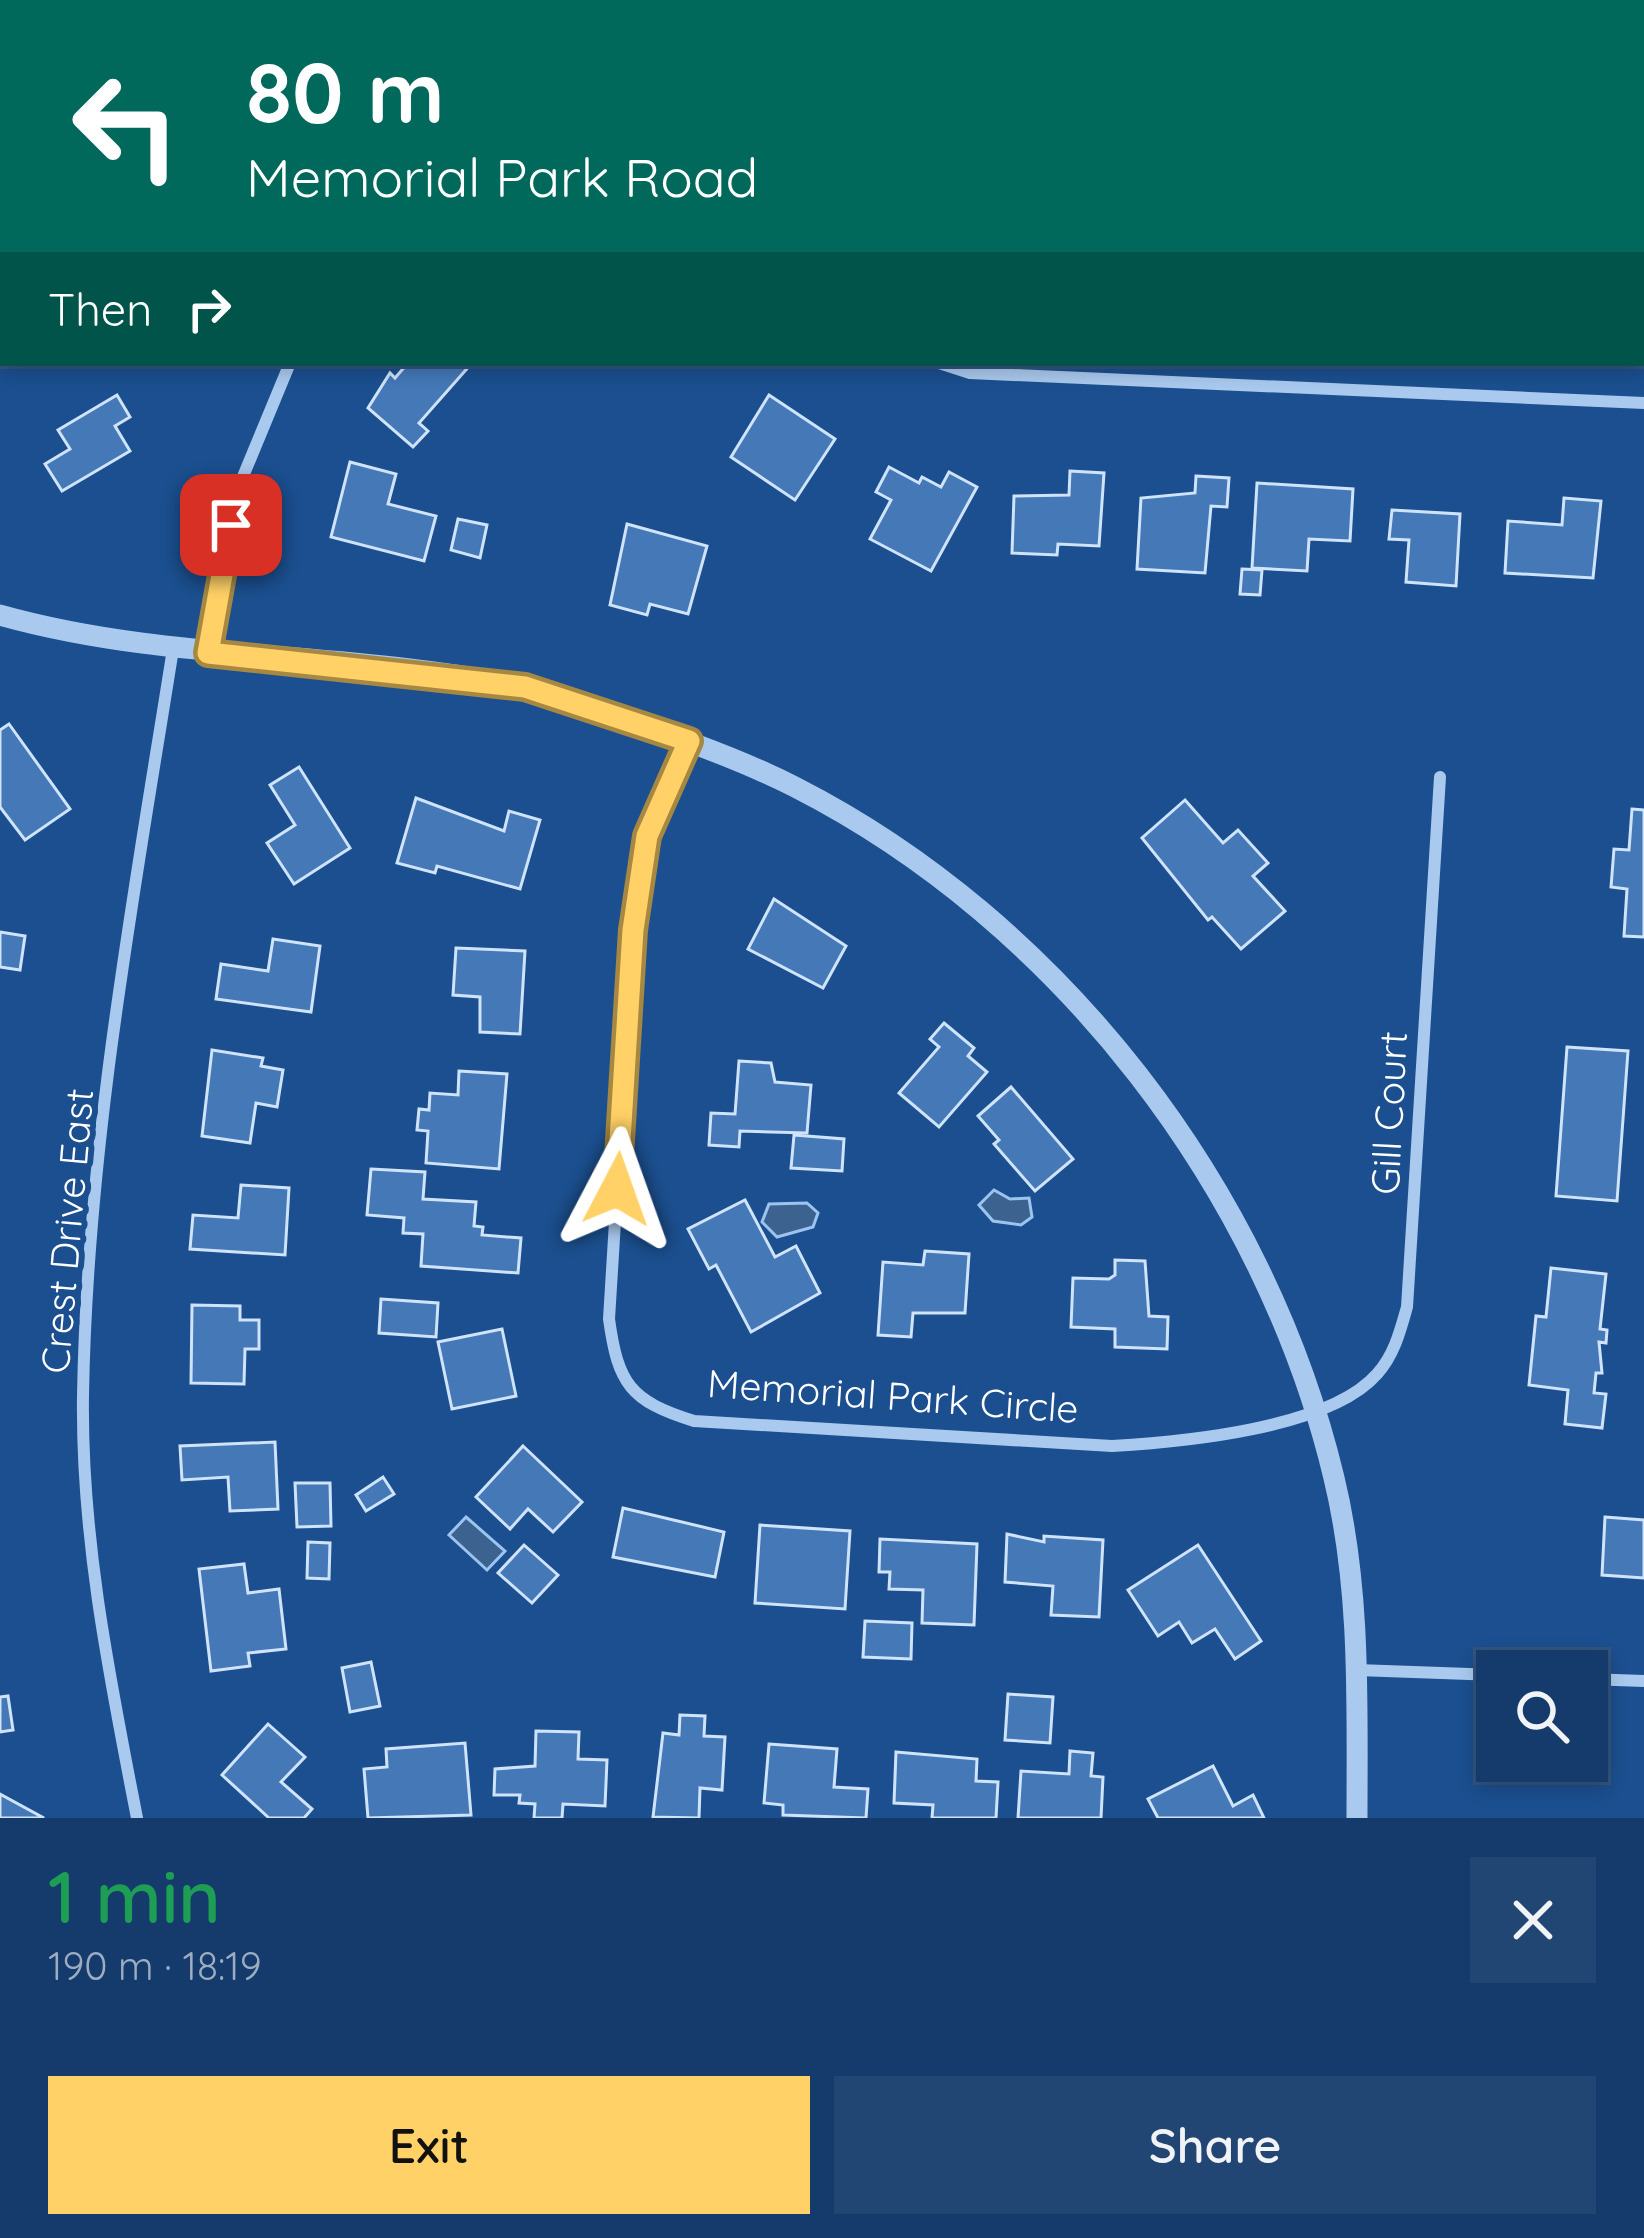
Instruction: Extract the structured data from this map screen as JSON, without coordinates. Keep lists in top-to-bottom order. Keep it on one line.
{"streets":{"street":["Gill Court","Crest Drive East","Memorial Park Circle"]},"crossings":[["Gill Court","Memorial Park Circle"]],"page":{"turn":["80 m","Memorial Park Road"],"then":"Then","heading":["1 min","190 m · 18:19"],"buttons":["Exit","Share"]}}
